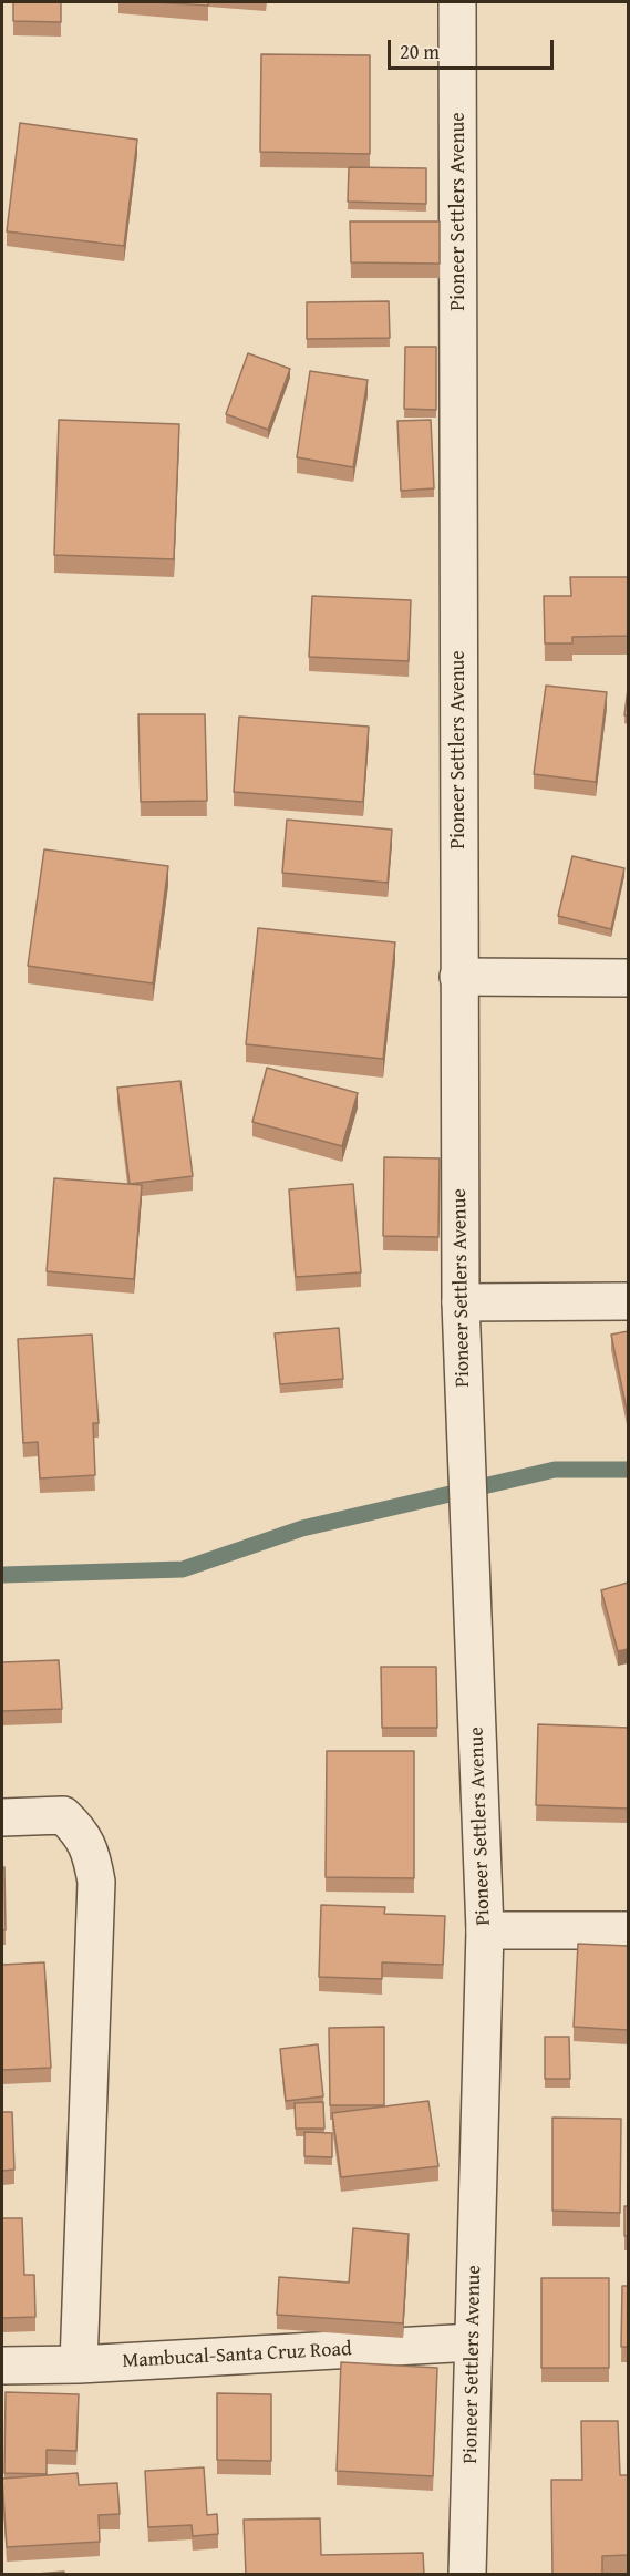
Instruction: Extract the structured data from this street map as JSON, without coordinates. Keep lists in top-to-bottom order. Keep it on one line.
{"streets":{"street":["Pioneer Settlers Avenue","Mambucal-Santa Cruz Road"]},"crossings":[["Pioneer Settlers Avenue","Mambucal-Santa Cruz Road"]],"scale_bar":"20 m"}
